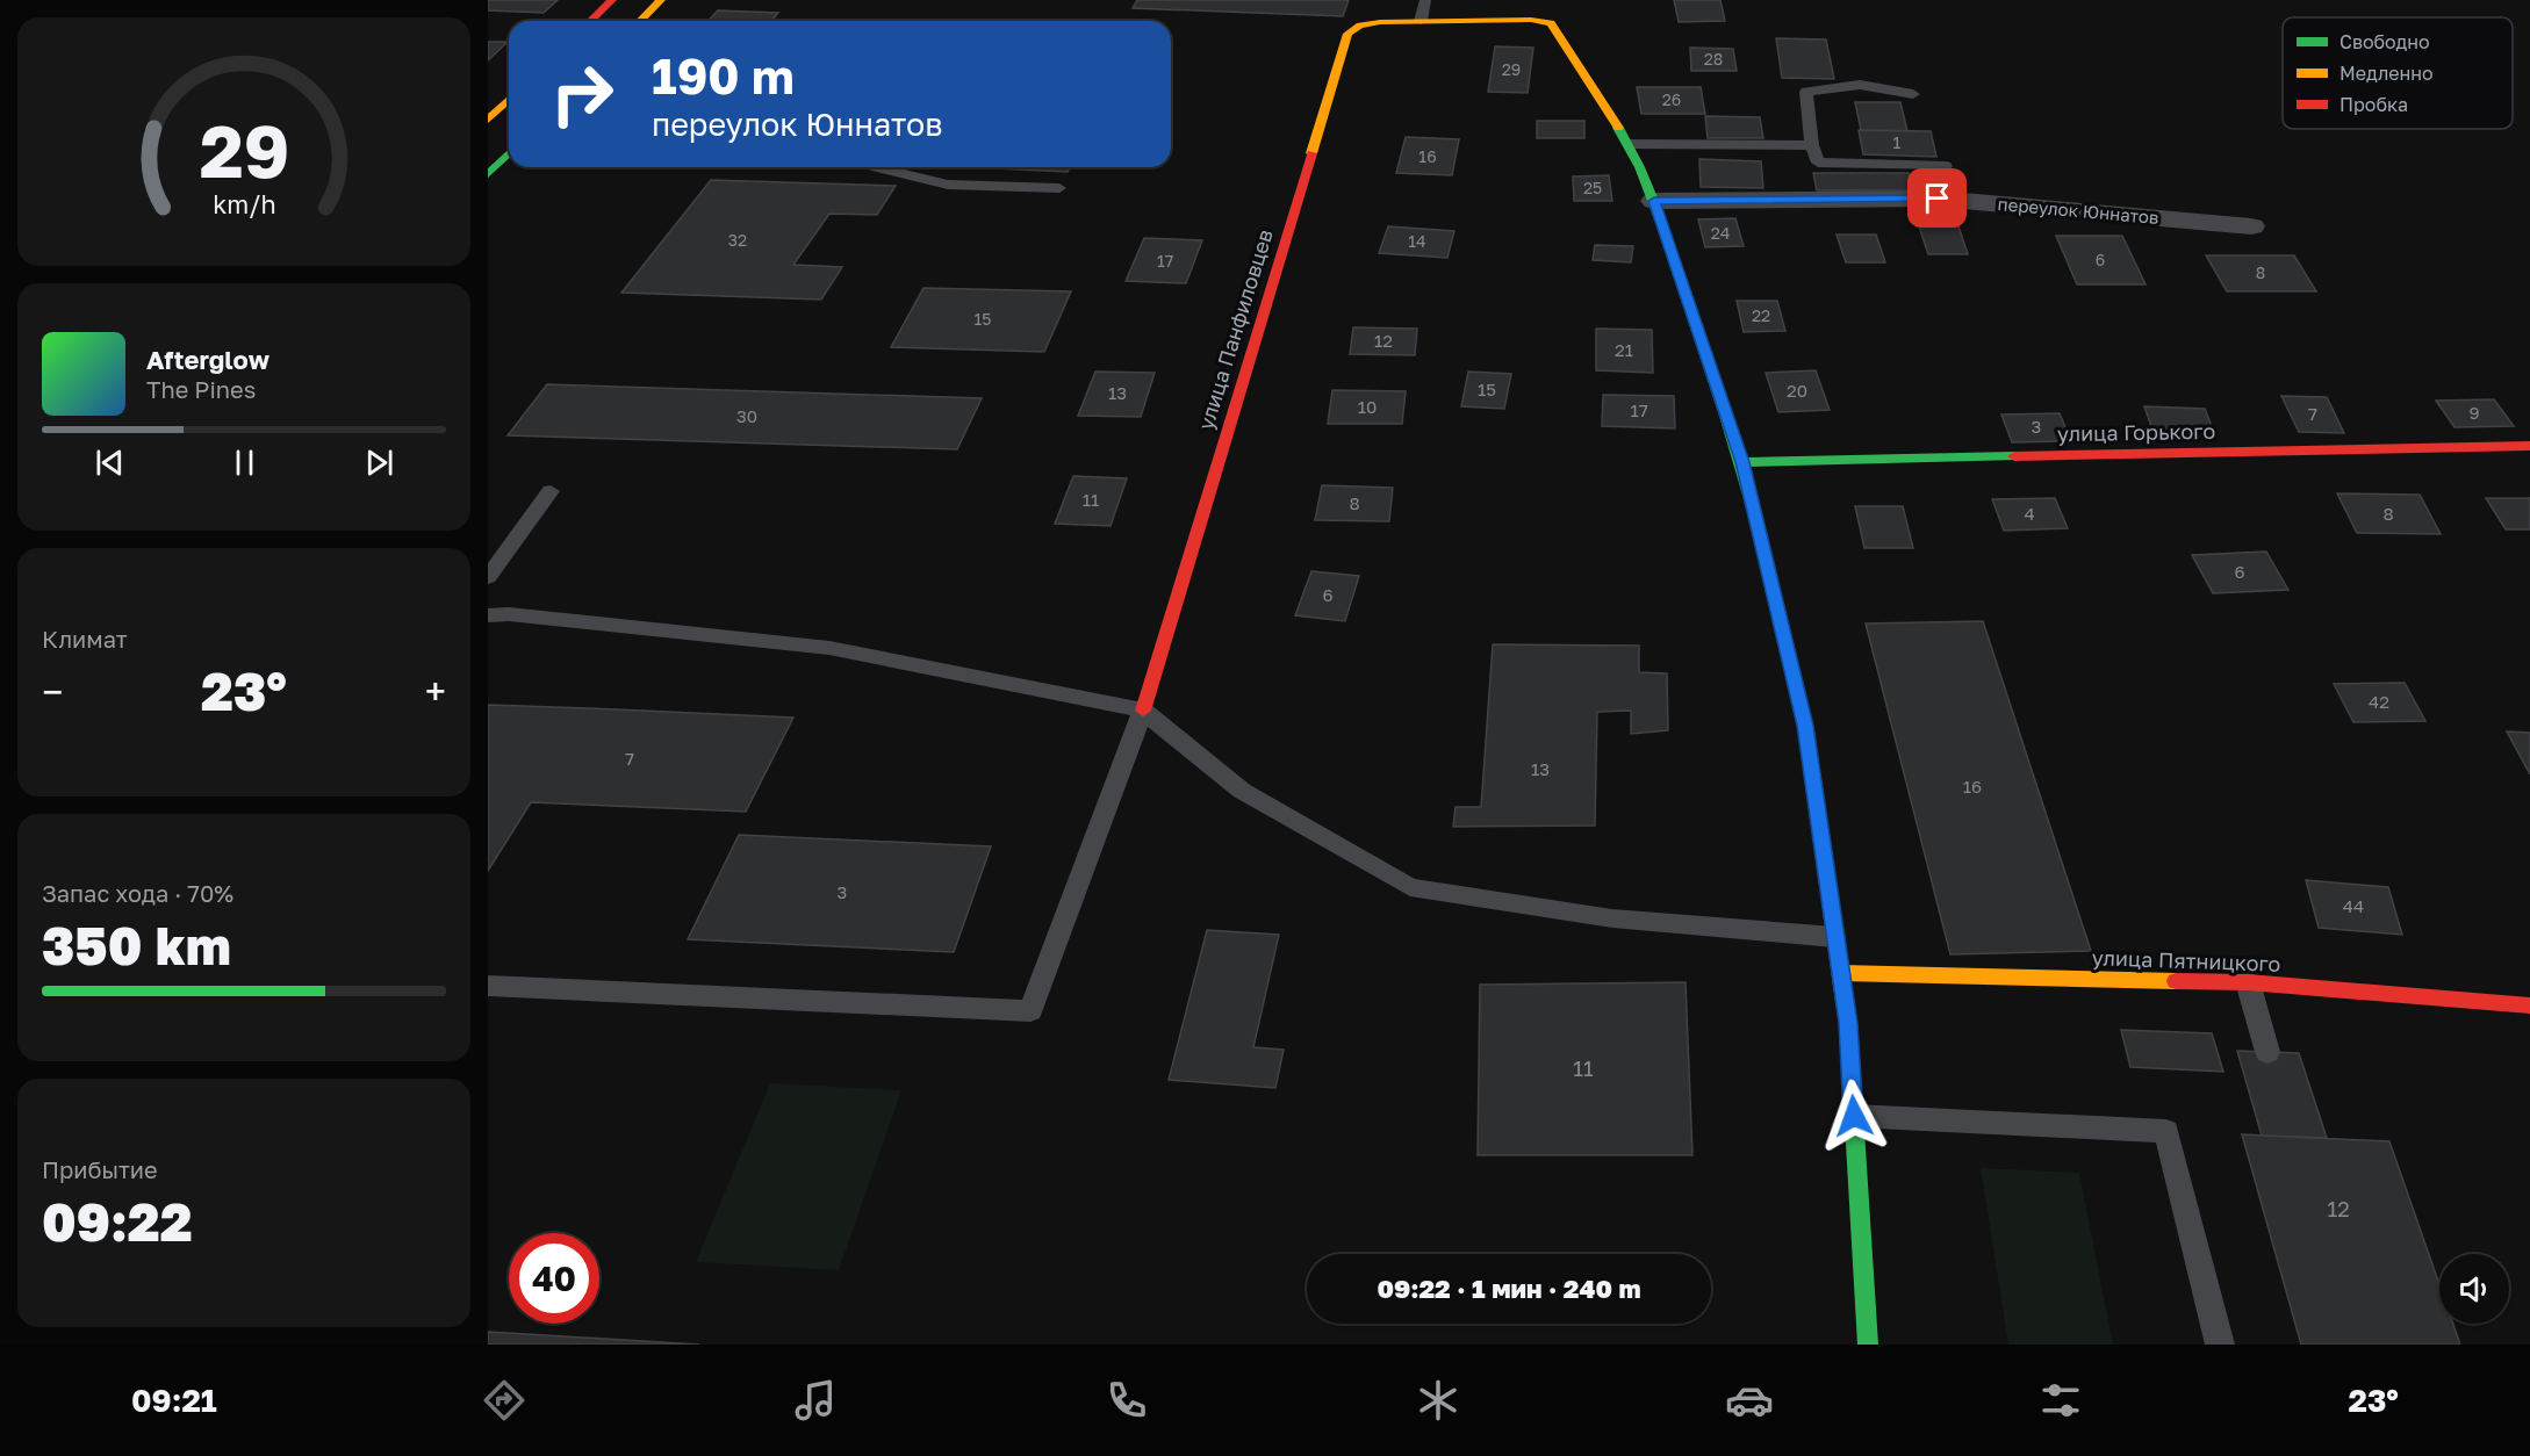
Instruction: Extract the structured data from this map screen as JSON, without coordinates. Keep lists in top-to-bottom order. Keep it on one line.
{"streets":{"street":["переулок Юннатов","улица Панфиловцев","улица Горького","улица Пятницкого"]},"house_numbers":["28","29","26","1","16","25","24","32","14","6","17","8","22","15","12","21","15","20","13","10","17","9","7","30","3","11","8","4","8","6","6","42","7","13","16","3","44","11","12"],"legend":["Свободно","Медленно","Пробка"],"page":{"turn":["190 m","переулок Юннатов"],"song":["Afterglow","The Pines"],"tile":["Климат",["Запас хода · 70%","350 km"],["Прибытие","09:22"]],"heat":["−","23°","+"],"limit":"40","trip":"09:22 · 1 мин · 240 m","tabs":["09:21","23°"],"gauge":["29","km/h"]}}
